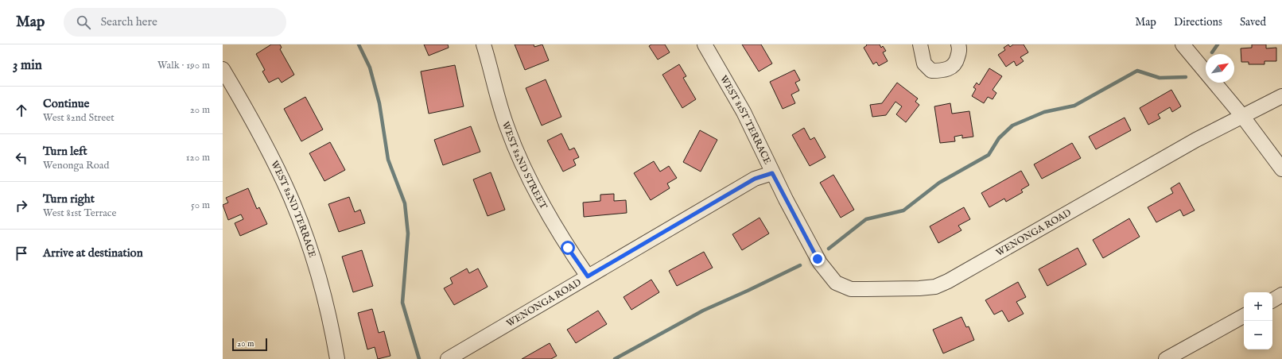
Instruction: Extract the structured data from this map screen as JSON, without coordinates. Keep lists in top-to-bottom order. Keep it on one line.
{"streets":{"street":["WEST 81ST TERRACE","WEST 82ND STREET","WEST 82ND TERRACE","WENONGA ROAD"]},"crossings":[["WEST 81ST TERRACE","WENONGA ROAD"],["WEST 82ND STREET","WENONGA ROAD"]],"scale_bar":"20 m","north":"top right","page":{"header":"Map","search":"Search here","nav":["Map","Directions","Saved"],"heading":["3 min","Walk · 190 m"],"list":[["Continue","West 82nd Street","20 m"],["Turn left","Wenonga Road","120 m"],["Turn right","West 81st Terrace","50 m"],"Arrive at destination"],"map_buttons":["+","−"],"scale":"20 m"}}
